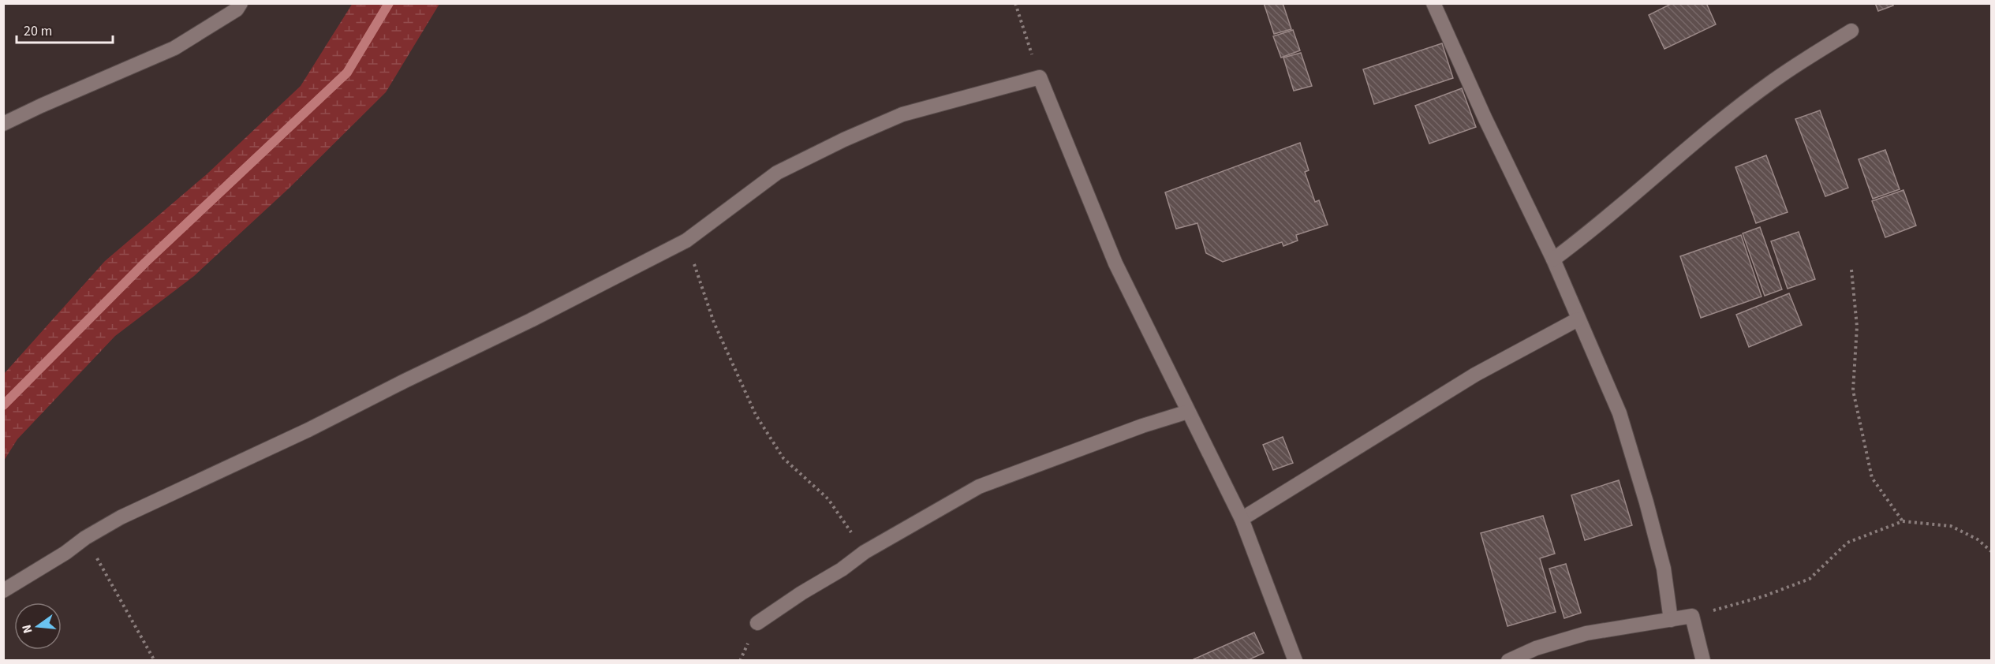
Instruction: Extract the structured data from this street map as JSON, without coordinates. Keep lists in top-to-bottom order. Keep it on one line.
{"scale_bar":"20 m","north":"left"}
